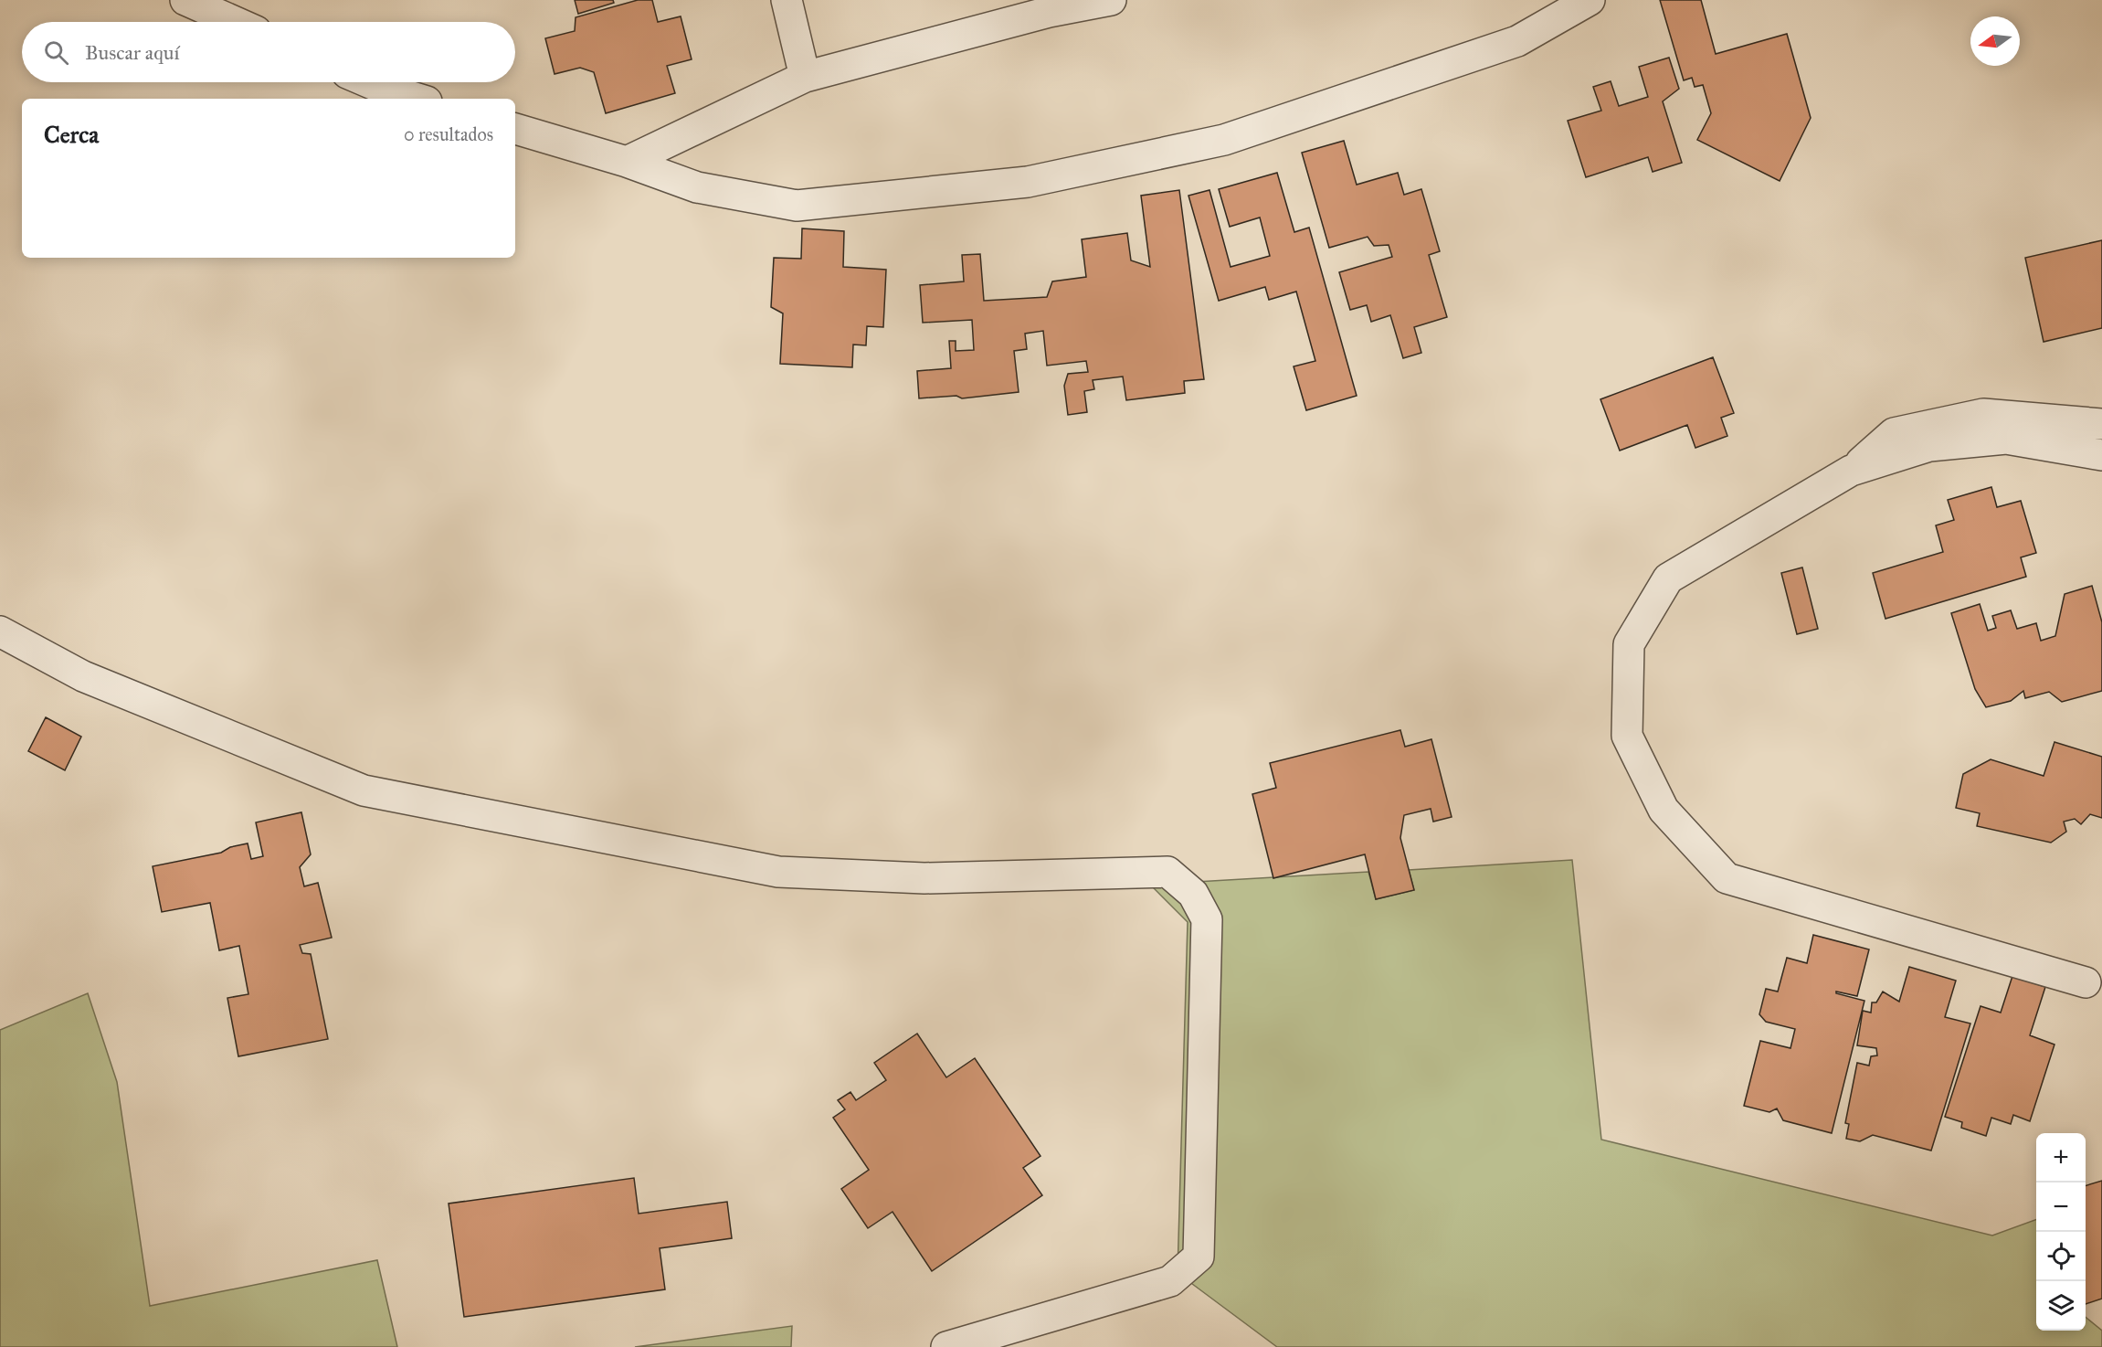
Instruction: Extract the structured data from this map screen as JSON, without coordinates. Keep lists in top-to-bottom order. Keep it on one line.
{"north":"left","page":{"search":"Buscar aquí","heading":["Cerca","0 resultados"],"map_buttons":["+","−"]}}
